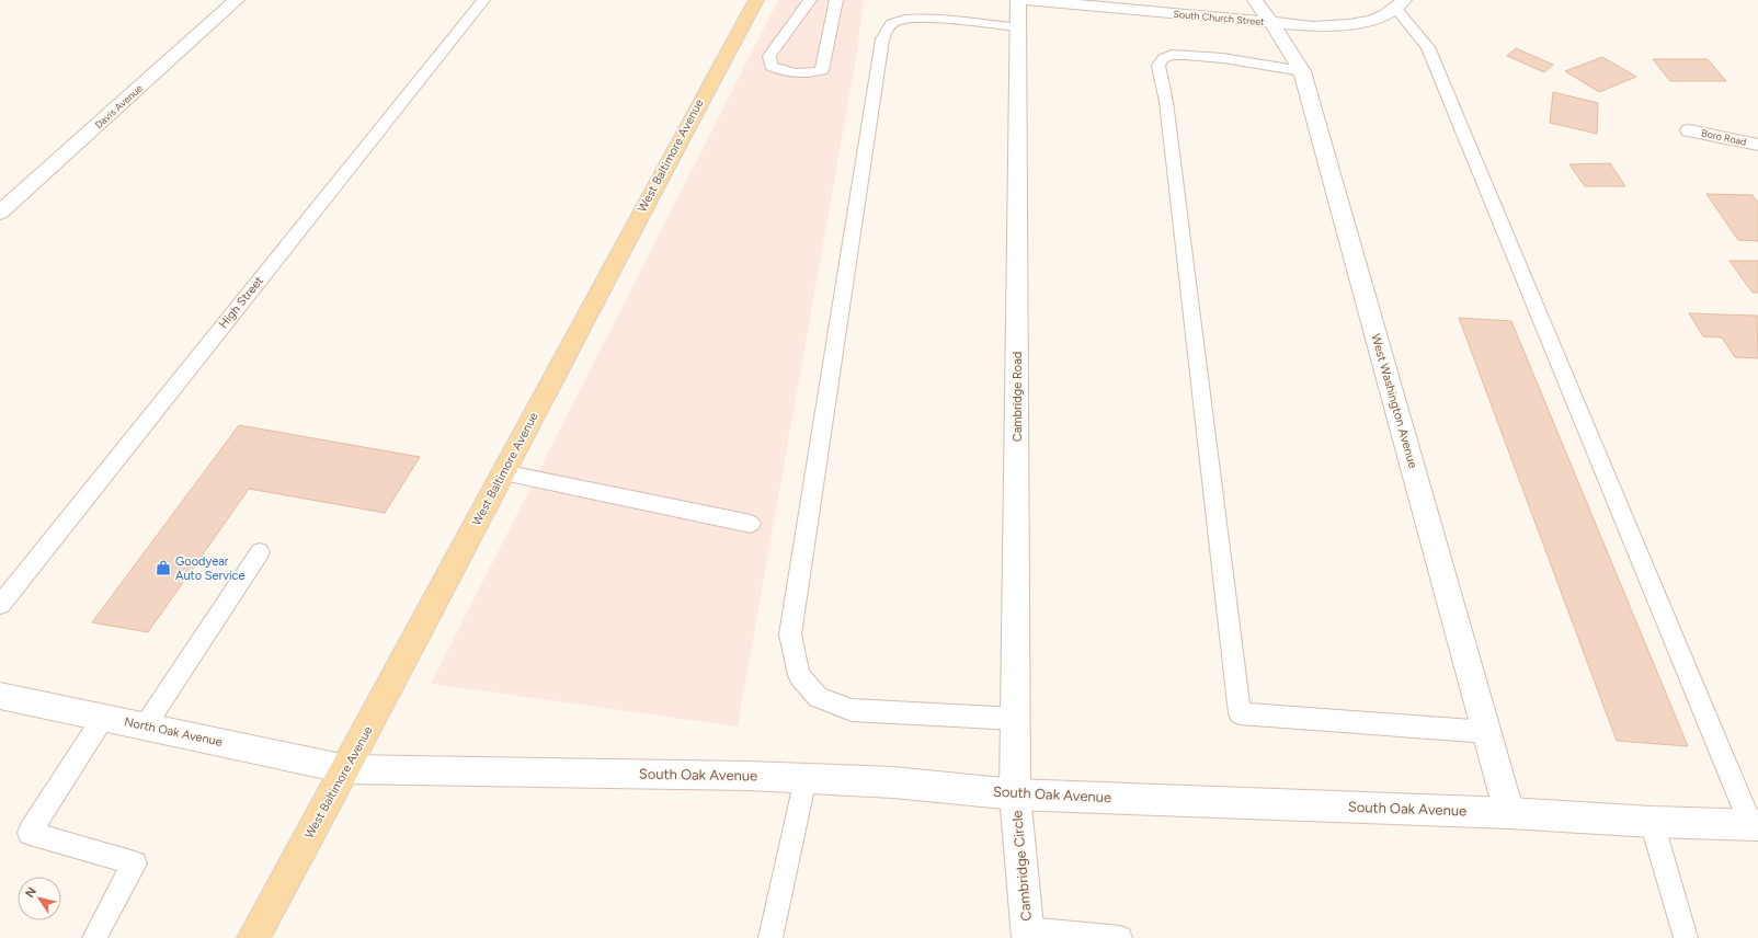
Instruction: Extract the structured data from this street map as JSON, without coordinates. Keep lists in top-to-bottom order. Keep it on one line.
{"streets":{"main road":["West Baltimore Avenue"],"street":["South Church Street","Davis Avenue","Boro Road","Cambridge Road","West Washington Avenue","North Oak Avenue","South Oak Avenue","Cambridge Circle"],"lane":["High Street"]},"crossings":[["South Church Street","West Washington Avenue"],["West Baltimore Avenue","North Oak Avenue"],["West Baltimore Avenue","South Oak Avenue"],["Cambridge Road","South Oak Avenue"],["Cambridge Road","Cambridge Circle"],["West Washington Avenue","South Oak Avenue"],["North Oak Avenue","South Oak Avenue"],["South Oak Avenue","Cambridge Circle"]],"places":{"shop":["Goodyear Auto Service"]},"north":"top left"}
